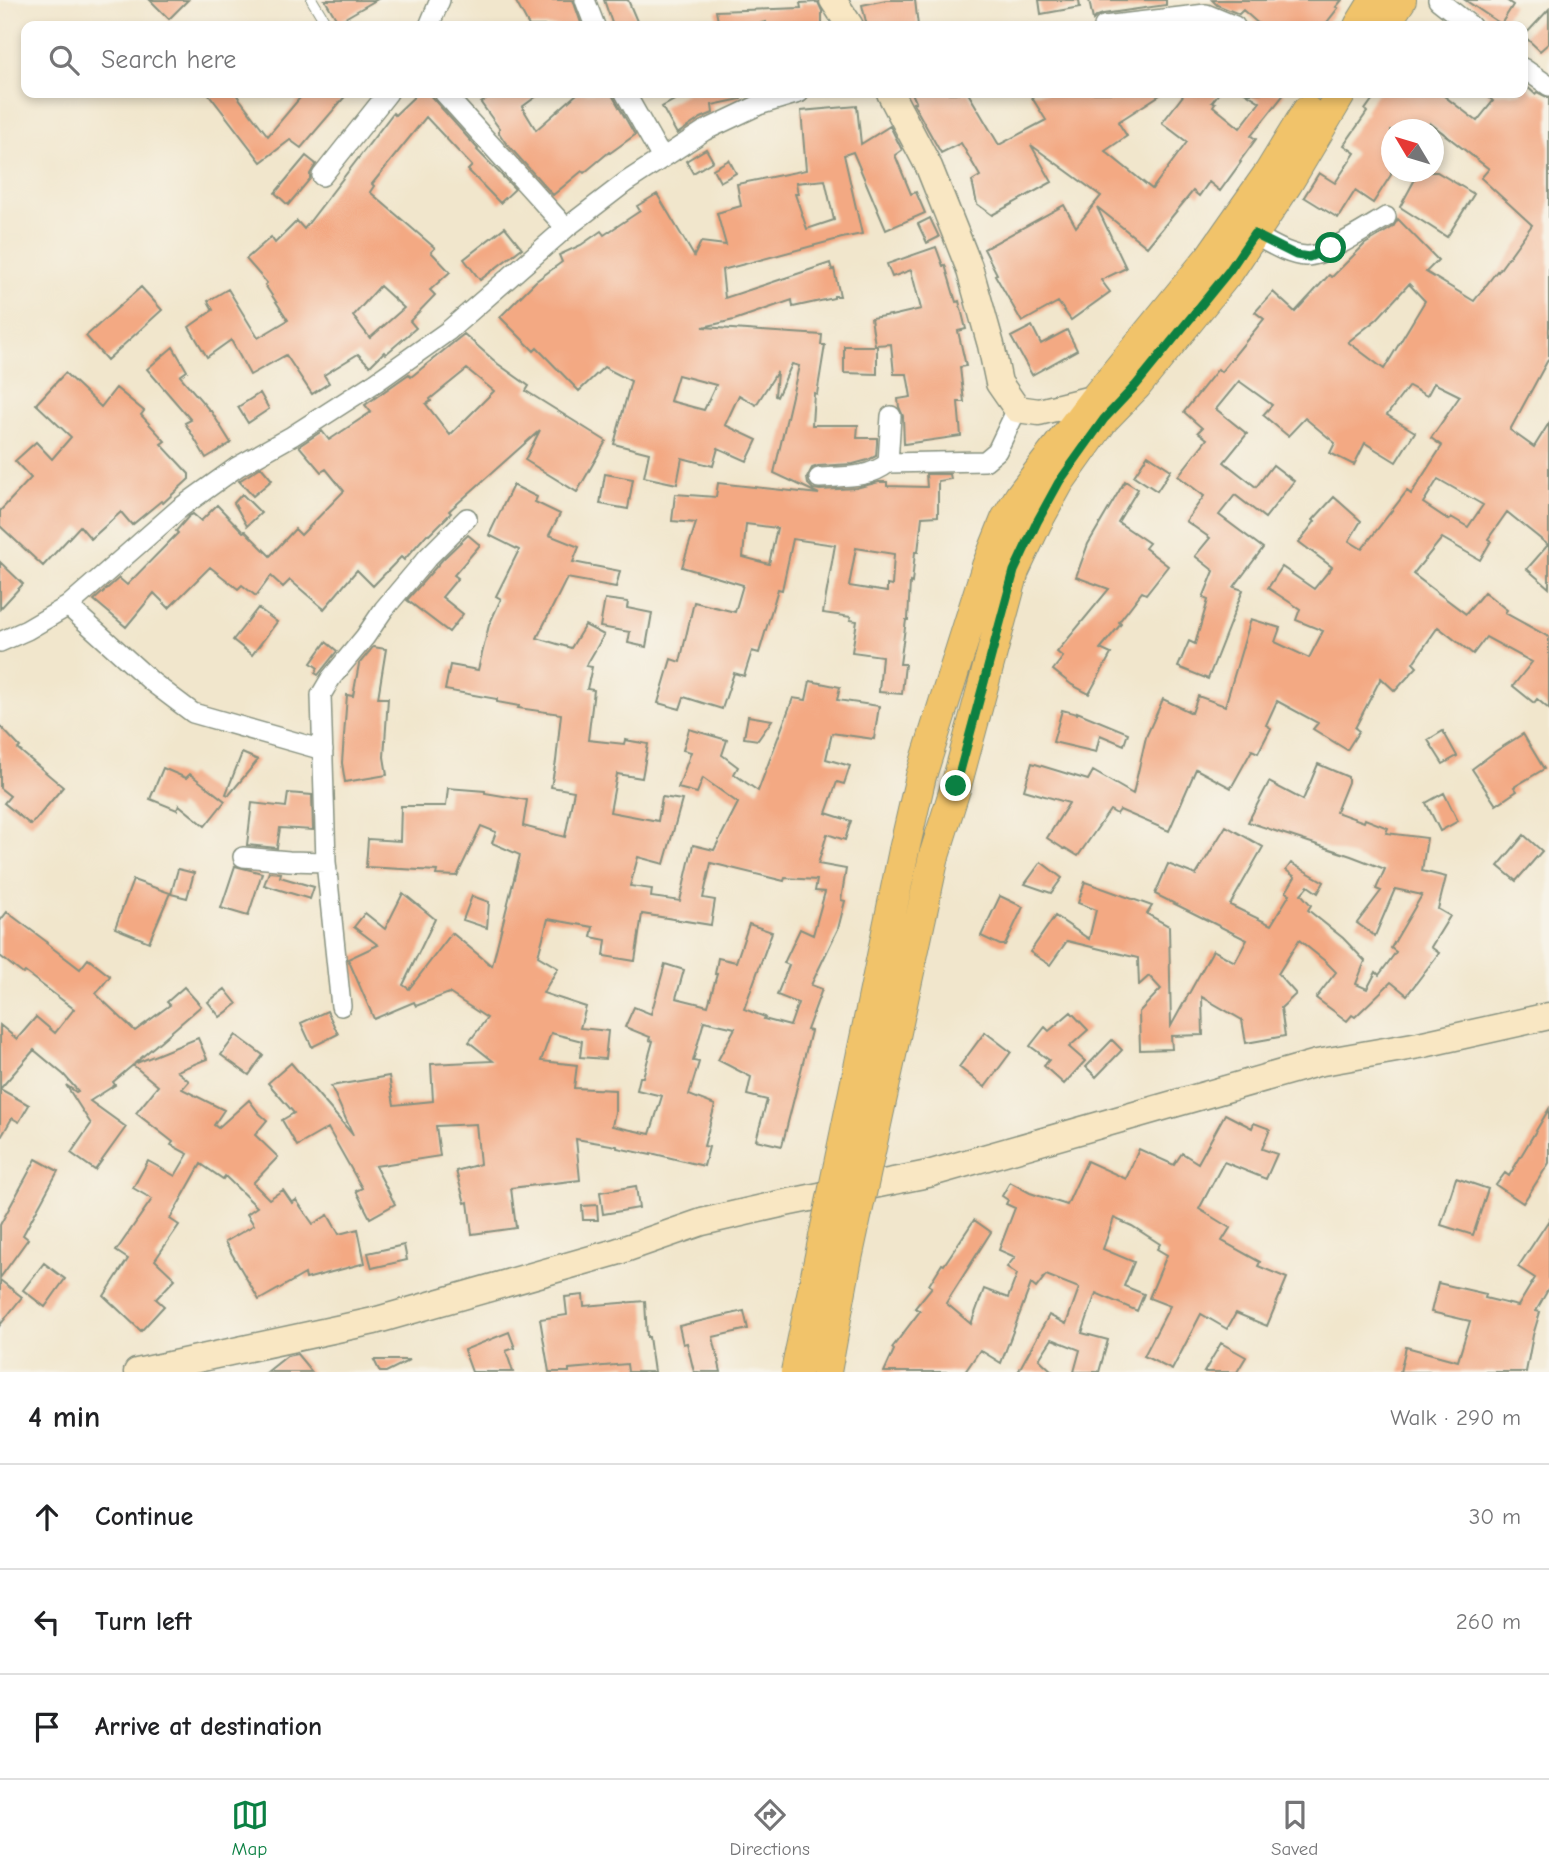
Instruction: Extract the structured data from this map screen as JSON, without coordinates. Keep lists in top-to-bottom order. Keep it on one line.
{"north":"top left","page":{"search":"Search here","heading":["4 min","Walk · 290 m"],"list":[["Continue","30 m"],["Turn left","260 m"],"Arrive at destination"],"nav":["Map","Directions","Saved"]}}
